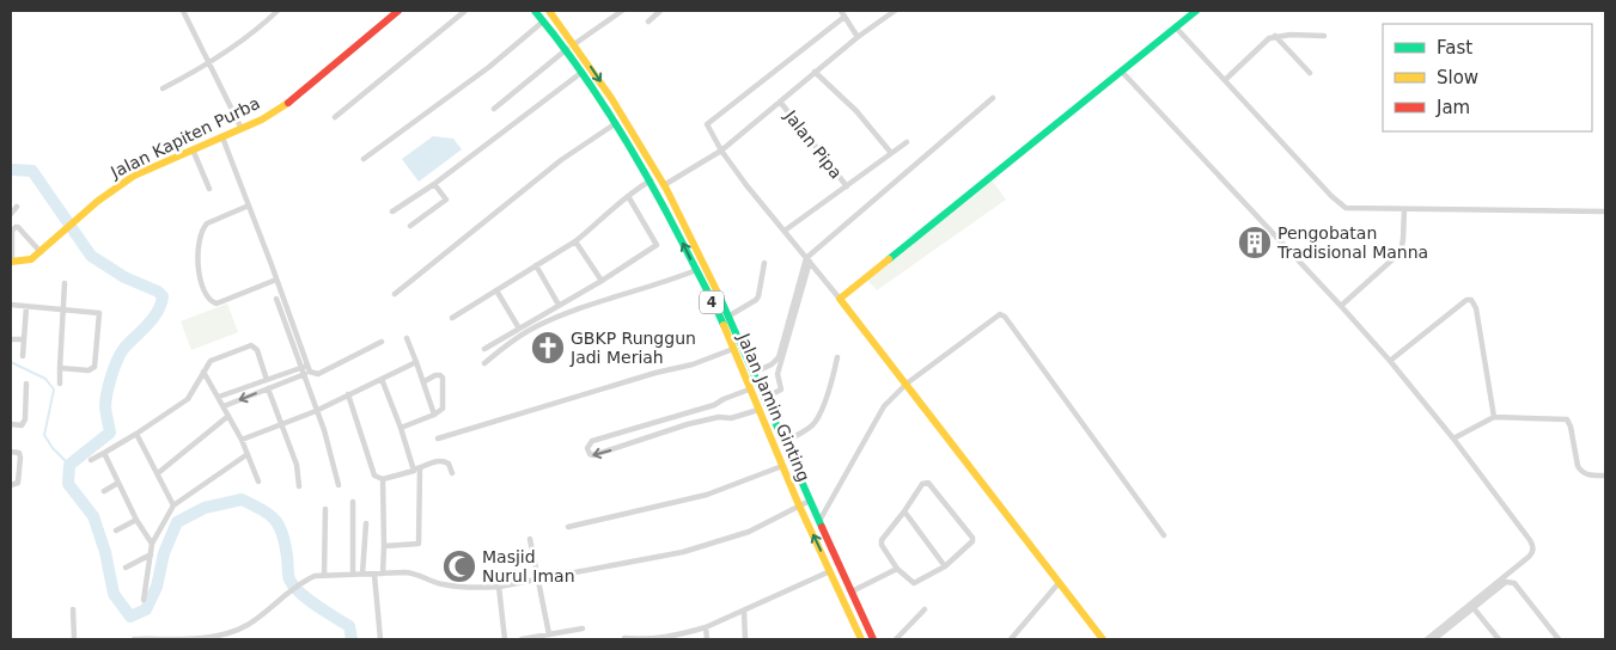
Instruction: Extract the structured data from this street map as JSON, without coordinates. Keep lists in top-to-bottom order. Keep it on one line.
{"streets":{"main road":["Jalan Kapiten Purba","4","Jalan Jamin Ginting"],"street":["Jalan Pipa"]},"places":{"building":["Pengobatan Tradisional Manna"],"church":["GBKP Runggun Jadi Meriah"],"mosque":["Masjid Nurul Iman"]},"legend":["Fast","Slow","Jam"]}
